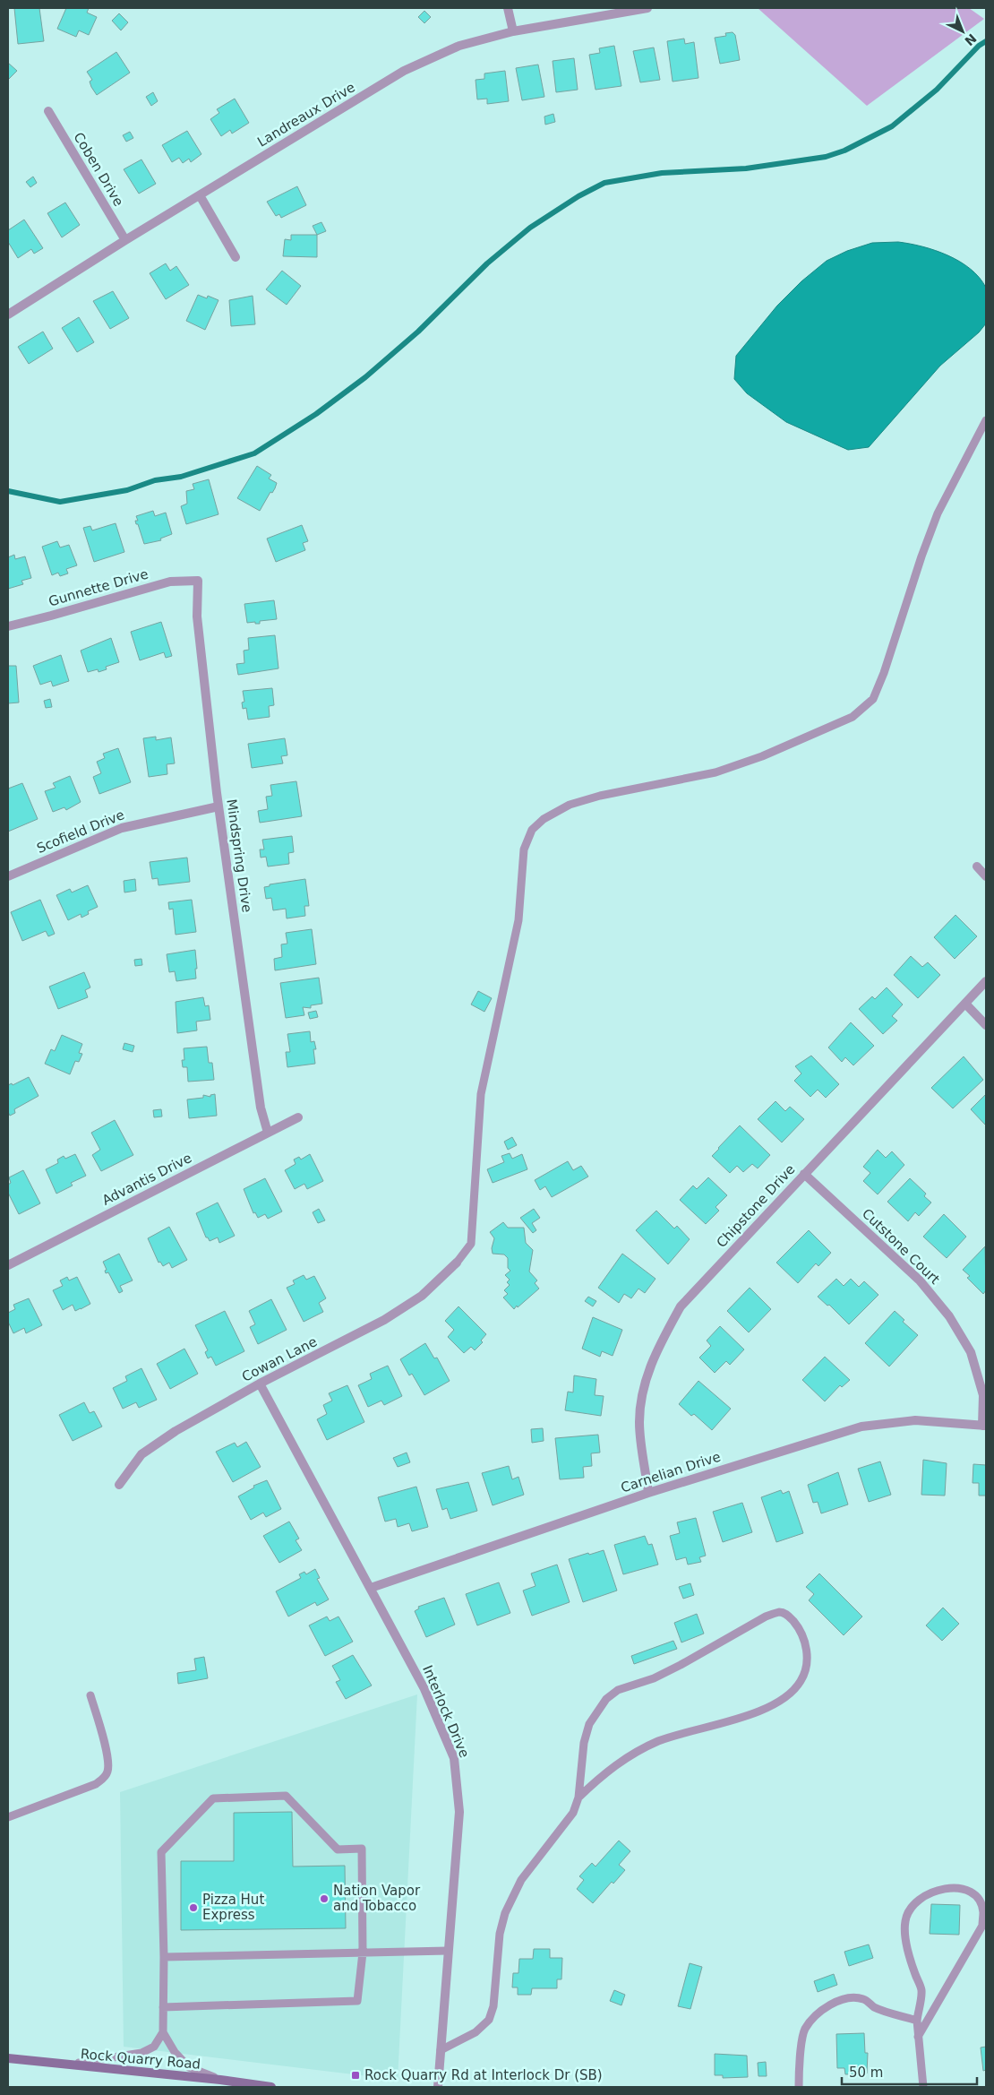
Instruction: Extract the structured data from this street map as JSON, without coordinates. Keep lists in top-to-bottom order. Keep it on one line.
{"streets":{"main road":["Rock Quarry Road"],"street":["Landreaux Drive","Coben Drive","Gunnette Drive","Scofield Drive","Mindspring Drive","Advantis Drive","Chipstone Drive","Cutstone Court","Cowan Lane","Carnelian Drive","Interlock Drive"]},"crossings":[["Landreaux Drive","Coben Drive"],["Gunnette Drive","Mindspring Drive"],["Scofield Drive","Mindspring Drive"],["Mindspring Drive","Advantis Drive"],["Chipstone Drive","Cutstone Court"],["Chipstone Drive","Carnelian Drive"],["Cutstone Court","Carnelian Drive"],["Cowan Lane","Interlock Drive"],["Carnelian Drive","Interlock Drive"]],"places":{"other":["Nation Vapor and Tobacco","Pizza Hut Express"],"transit":["Rock Quarry Rd at Interlock Dr (SB)"]},"scale_bar":"50 m","north":"bottom right"}
